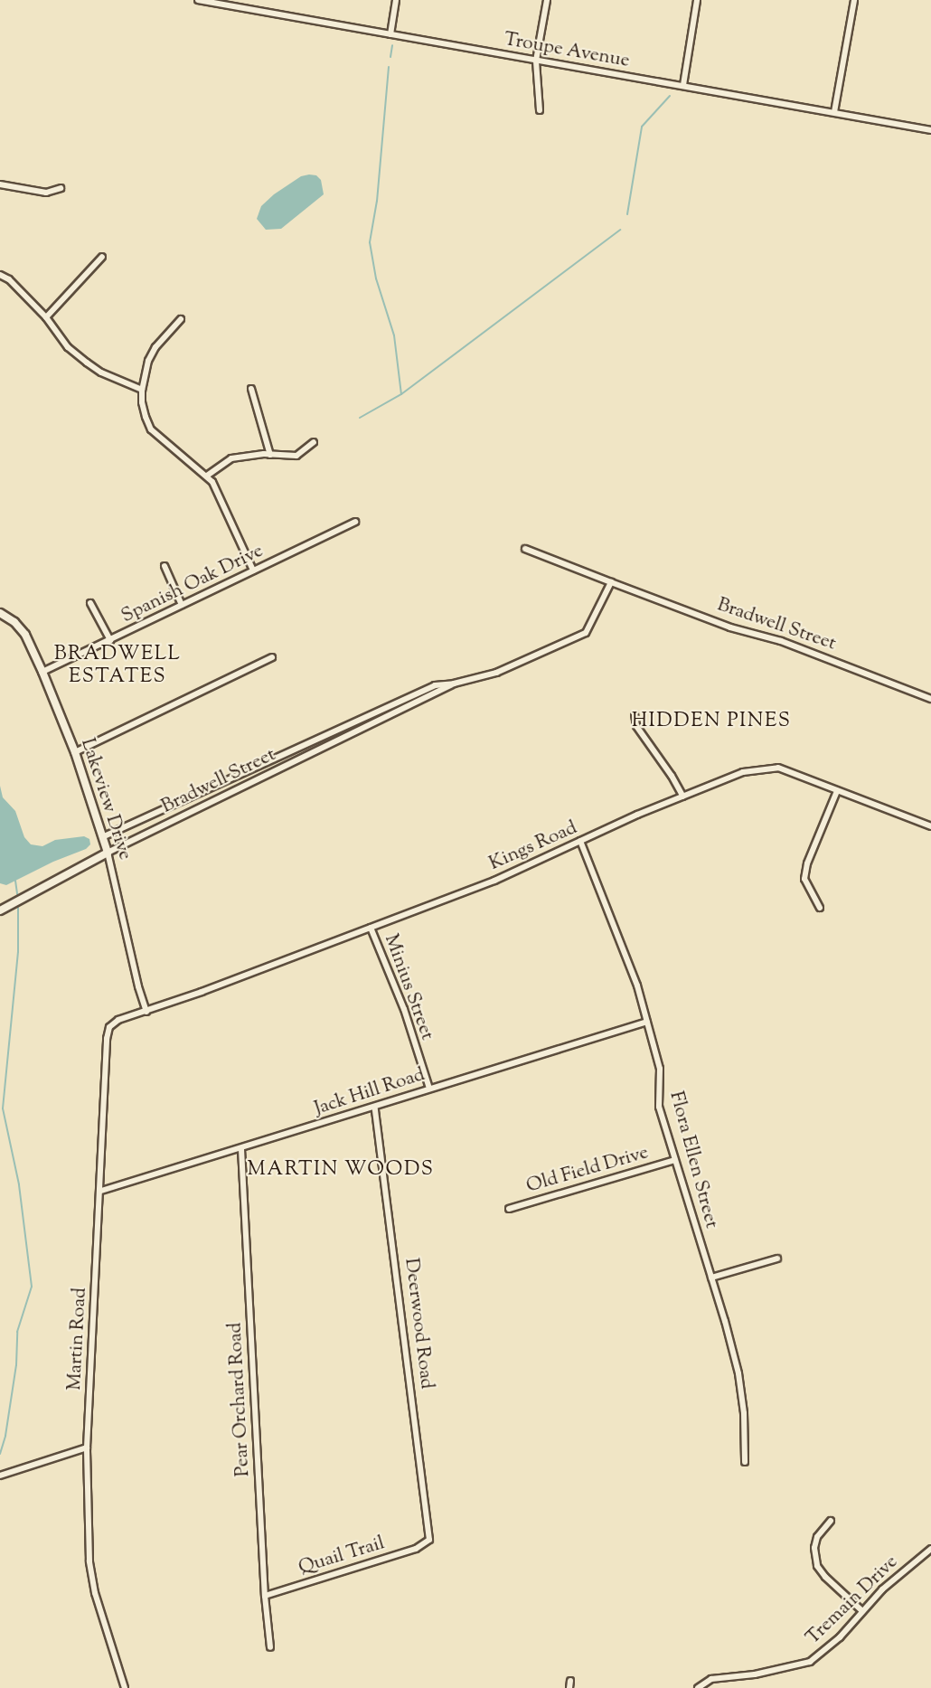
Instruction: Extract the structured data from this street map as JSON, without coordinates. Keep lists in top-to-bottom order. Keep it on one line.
{"streets":{"street":["Troupe Avenue","Spanish Oak Drive","Bradwell Street","Lakeview Drive","Kings Road","Minius Street","Jack Hill Road","Flora Ellen Street","Old Field Drive","Deerwood Road","Martin Road","Pear Orchard Road","Quail Trail","Tremain Drive"]},"crossings":[["Spanish Oak Drive","Lakeview Drive"],["Bradwell Street","Lakeview Drive"],["Lakeview Drive","Kings Road"],["Lakeview Drive","Martin Road"],["Kings Road","Minius Street"],["Kings Road","Flora Ellen Street"],["Kings Road","Martin Road"],["Minius Street","Jack Hill Road"],["Jack Hill Road","Flora Ellen Street"],["Jack Hill Road","Deerwood Road"],["Jack Hill Road","Martin Road"],["Jack Hill Road","Pear Orchard Road"],["Flora Ellen Street","Old Field Drive"],["Deerwood Road","Quail Trail"],["Pear Orchard Road","Quail Trail"]],"districts":["BRADWELL ESTATES","HIDDEN PINES","MARTIN WOODS"]}
